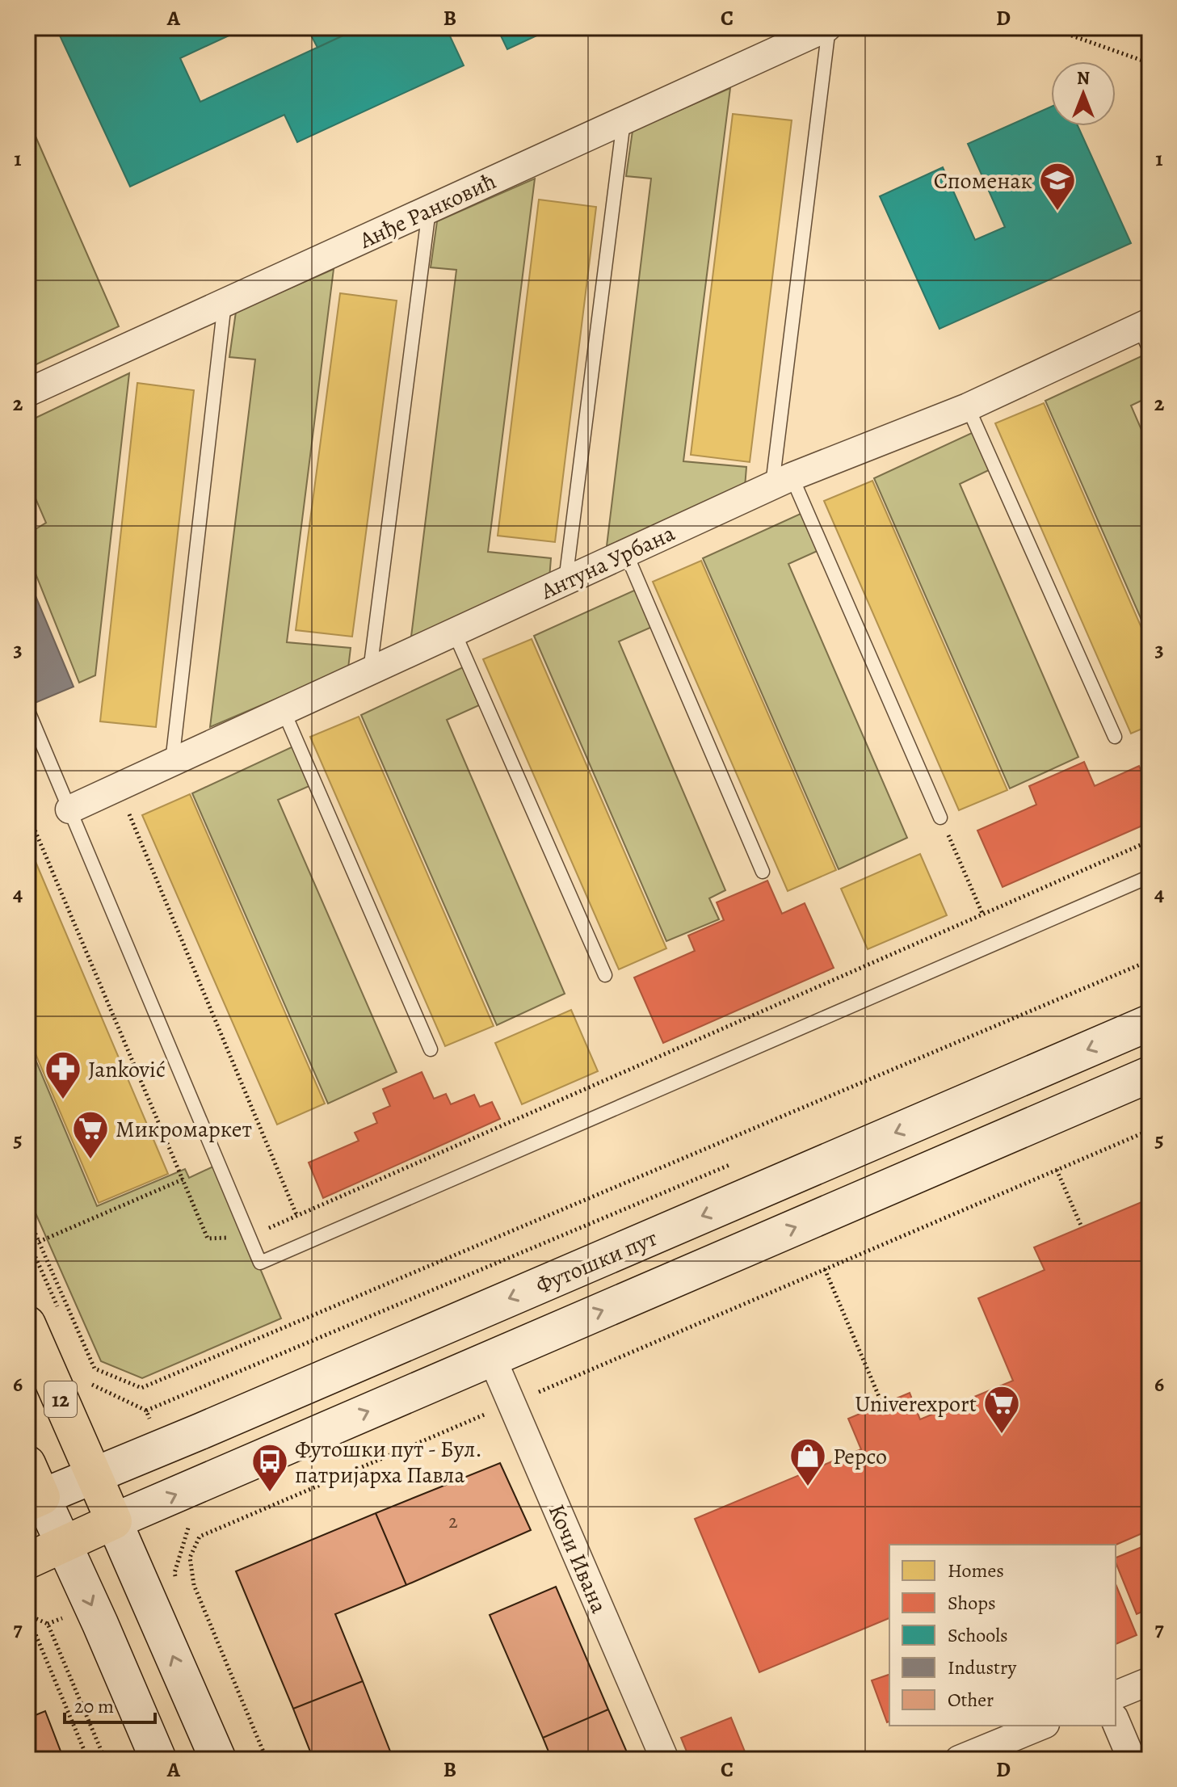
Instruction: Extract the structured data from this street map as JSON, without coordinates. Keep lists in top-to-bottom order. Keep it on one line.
{"streets":{"main road":["Футошки пут","12"],"street":["Анђе Ранковић","Антуна Урбана","Кочи Ивана"]},"crossings":[["Футошки пут","12"],["Футошки пут","Кочи Ивана"]],"places":{"school or university":["Споменак"],"pharmacy":["Janković"],"supermarket":["Микромаркет","Univerexport"],"shop":["Pepco"],"bus stop":["Футошки пут - Бул. патријарха Павла"]},"house_numbers":["2"],"legend":["Homes","Shops","Schools","Industry","Other"],"scale_bar":"20 m","north":"top","grid":{"columns":["A","B","C","D"],"rows":["1","2","3","4","5","6","7"]}}
